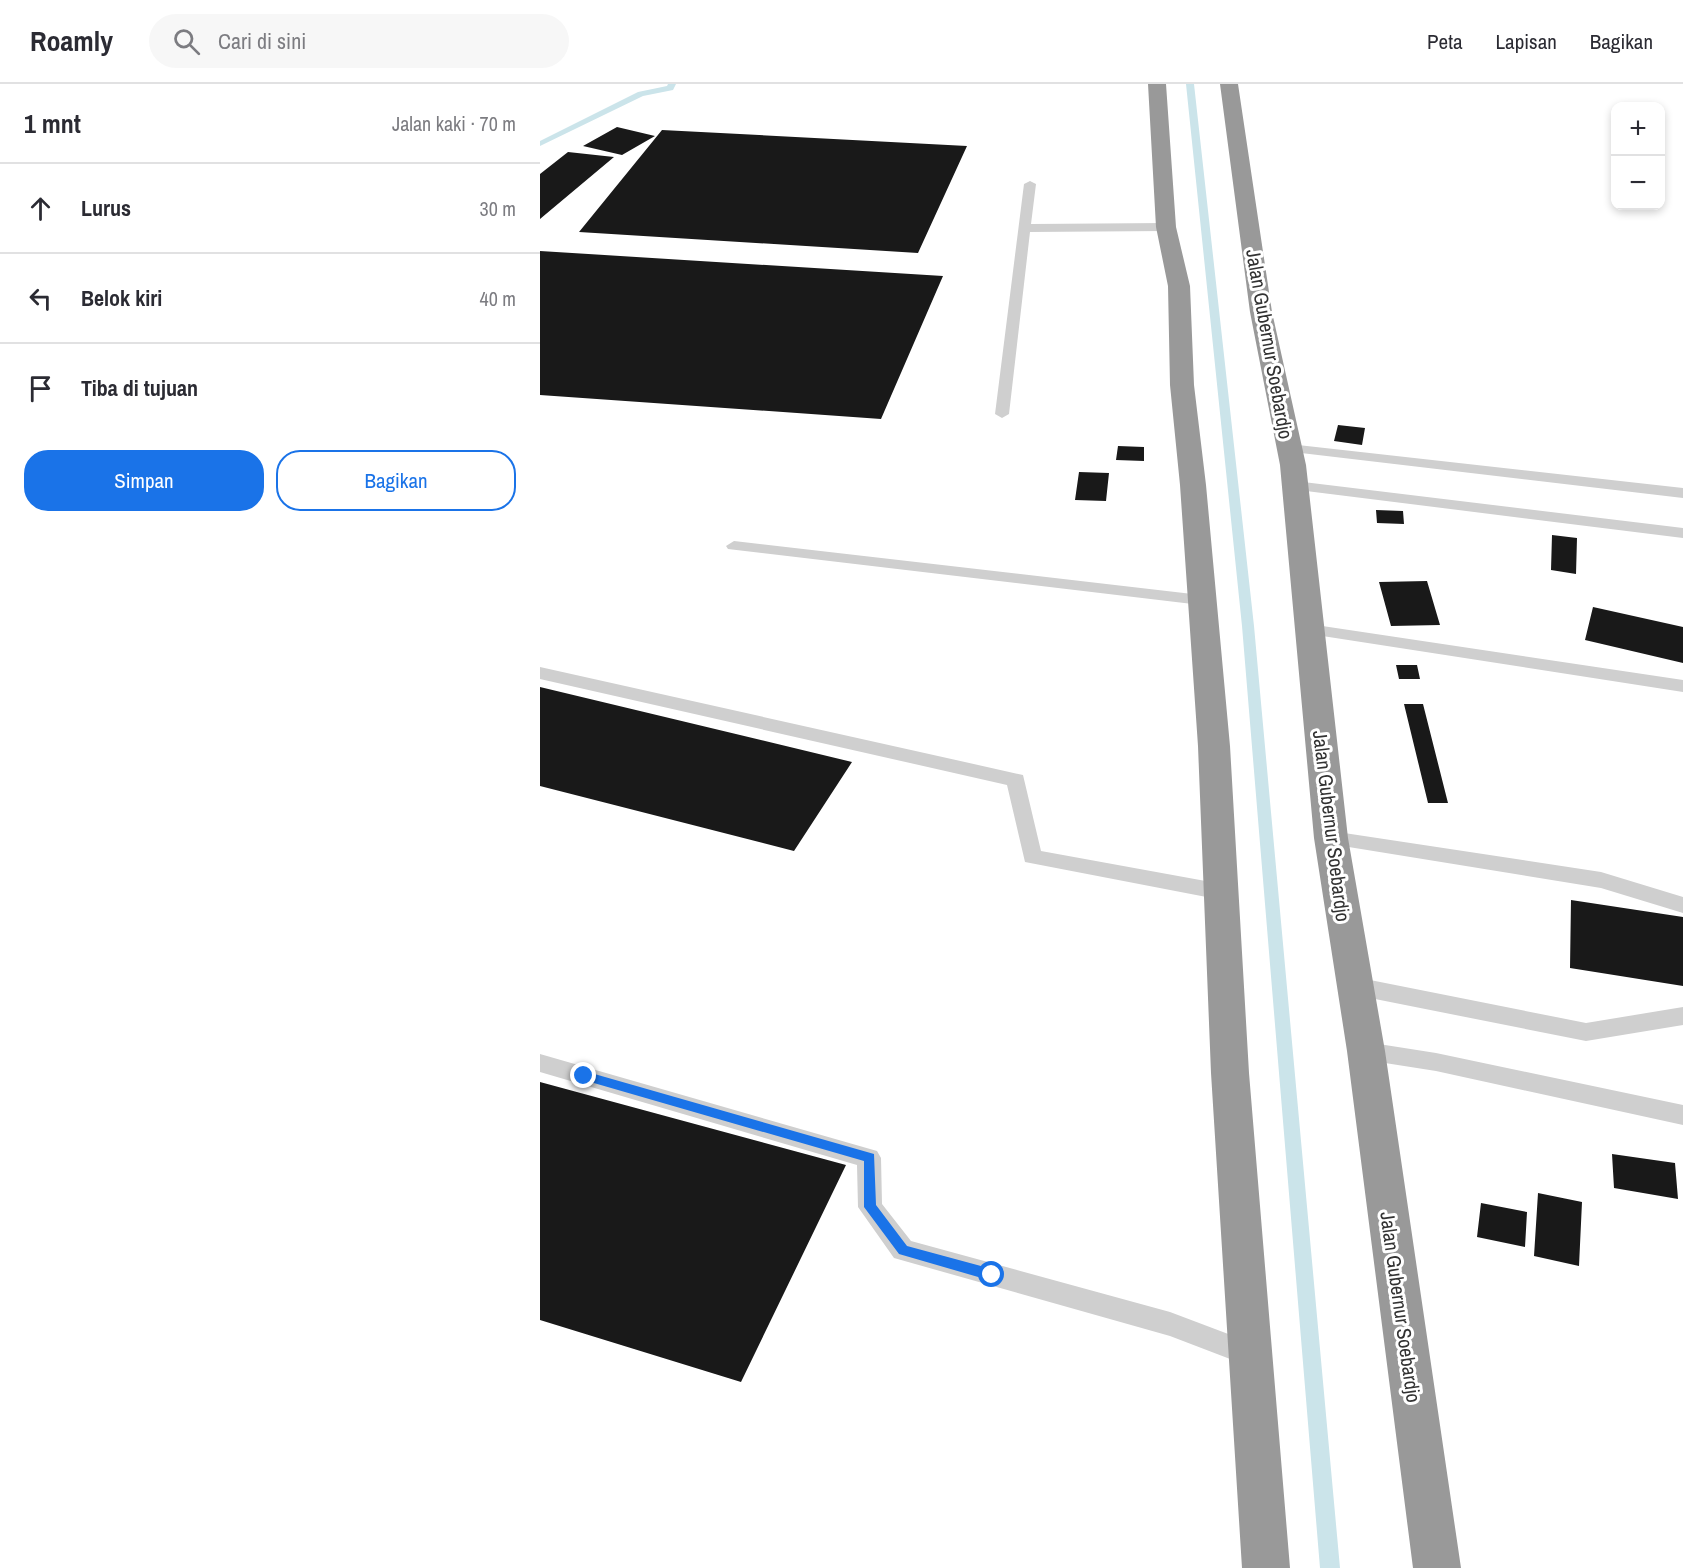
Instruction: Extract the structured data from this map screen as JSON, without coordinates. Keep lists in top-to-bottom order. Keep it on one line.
{"streets":{"highway":["Jalan Gubernur Soebardjo"]},"page":{"header":"Roamly","search":"Cari di sini","nav":["Peta","Lapisan","Bagikan"],"heading":["1 mnt","Jalan kaki · 70 m"],"map_buttons":["+","−"],"list":[["Lurus","30 m"],["Belok kiri","40 m"],"Tiba di tujuan"],"buttons":["Simpan","Bagikan"]}}
